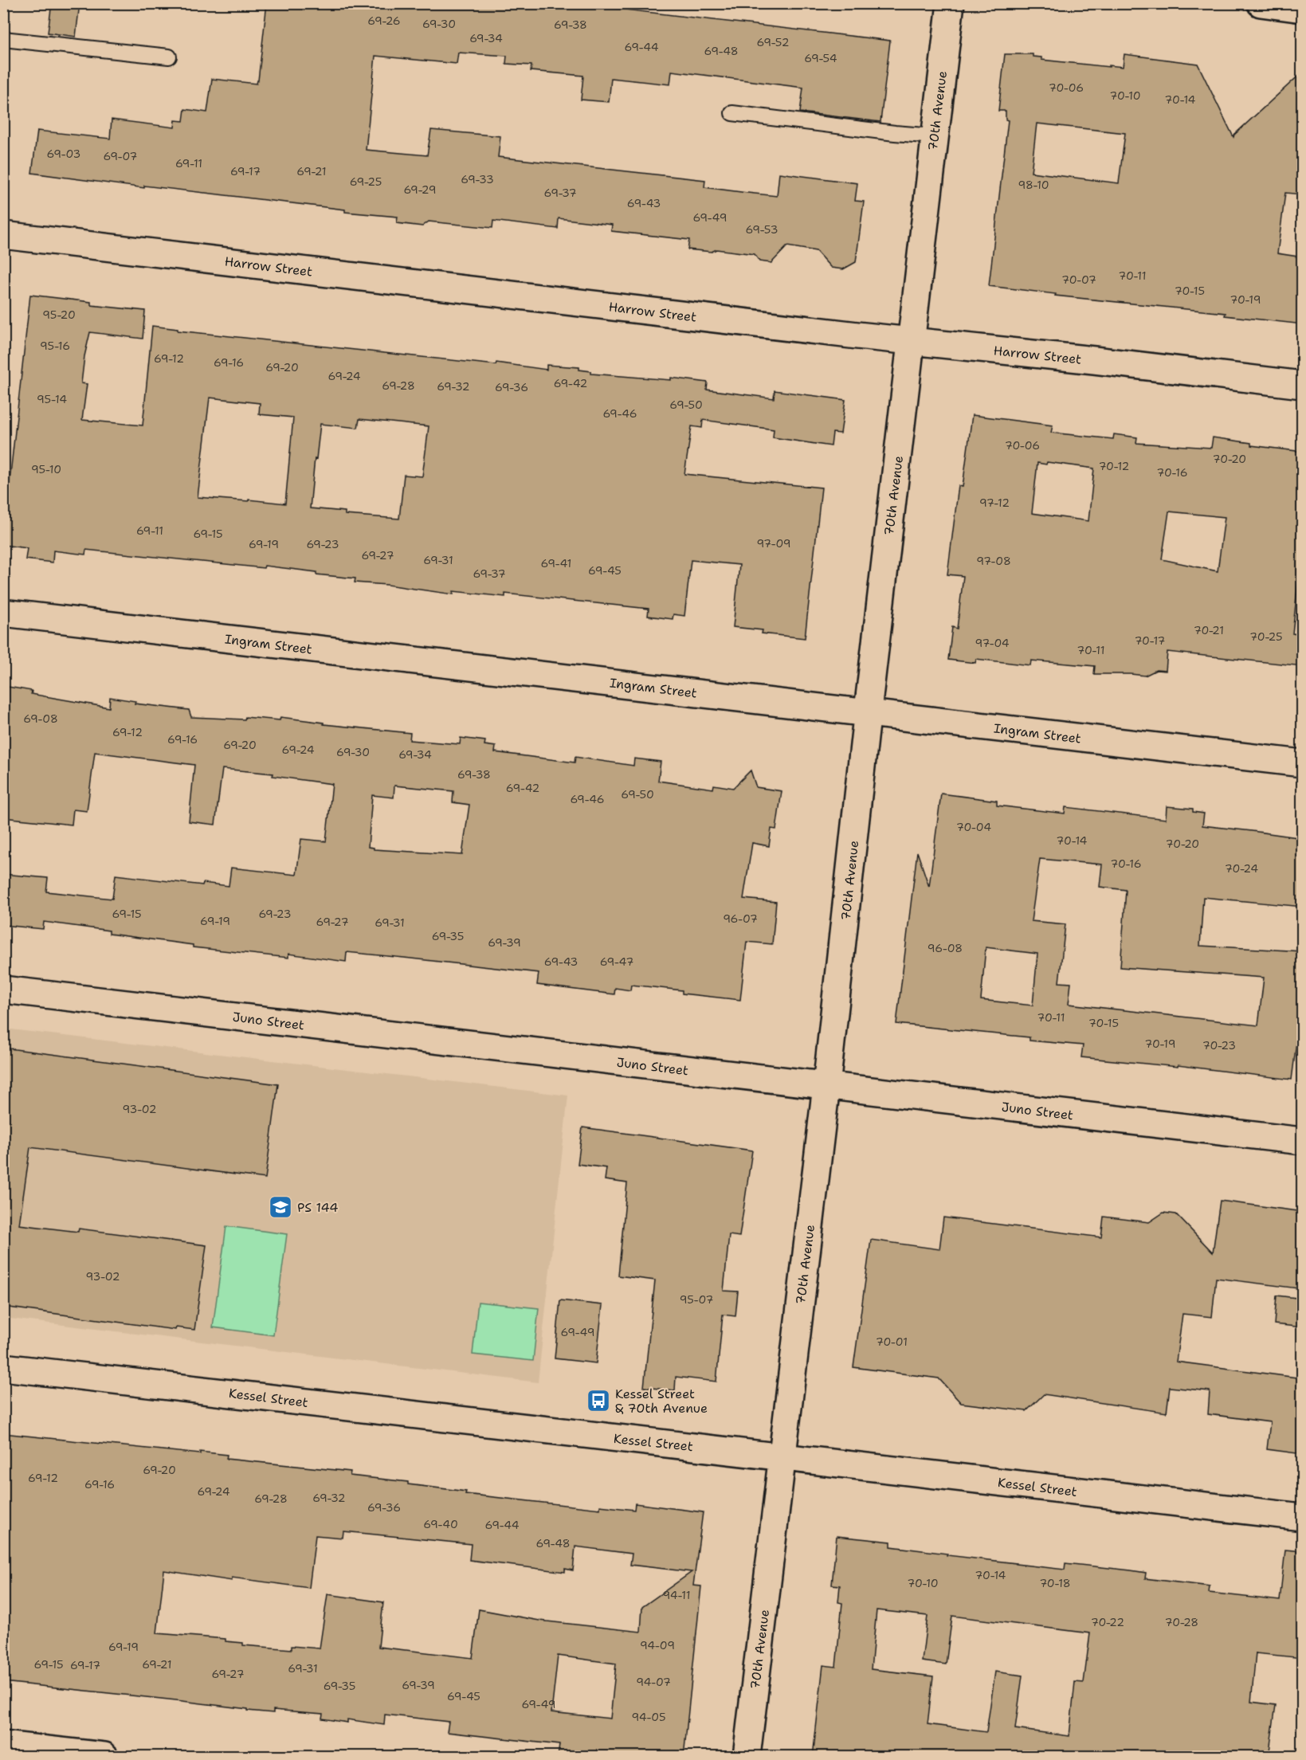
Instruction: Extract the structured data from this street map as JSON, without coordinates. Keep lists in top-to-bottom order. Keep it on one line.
{"streets":{"street":["70th Avenue","Harrow Street","Ingram Street","Juno Street","Kessel Street"]},"crossings":[["70th Avenue","Harrow Street"],["70th Avenue","Ingram Street"],["70th Avenue","Juno Street"],["70th Avenue","Kessel Street"]],"places":{"school or university":["PS 144"],"bus stop":["Kessel Street & 70th Avenue"]},"house_numbers":["69-26","69-30","69-38","69-34","69-52","69-44","69-48","69-54","70-06","70-10","70-14","69-03","69-07","69-11","69-17","69-21","69-33","69-25","98-10","69-29","69-37","69-43","69-49","69-53","70-11","70-07","70-15","70-19","95-20","95-16","69-12","69-16","69-20","69-24","69-42","69-28","69-32","69-36","95-14","69-50","69-46","70-06","70-20","70-12","95-10","70-16","97-12","69-11","69-15","97-09","69-19","69-23","69-27","69-31","97-08","69-41","69-45","69-37","70-21","70-25","70-17","97-04","70-11","69-08","69-12","69-16","69-20","69-24","69-30","69-34","69-38","69-42","69-50","69-46","70-04","70-14","70-20","70-16","70-24","69-15","69-23","96-07","69-19","69-27","69-31","69-35","69-39","96-08","69-43","69-47","70-11","70-15","70-19","70-23","93-02","93-02","95-07","69-49","70-01","69-20","69-12","69-16","69-24","69-32","69-28","69-36","69-40","69-44","69-48","70-14","70-10","70-18","94-11","70-22","70-28","94-09","69-19","69-15","69-21","69-17","69-31","69-27","94-07","69-39","69-35","69-45","69-49","94-05"]}
